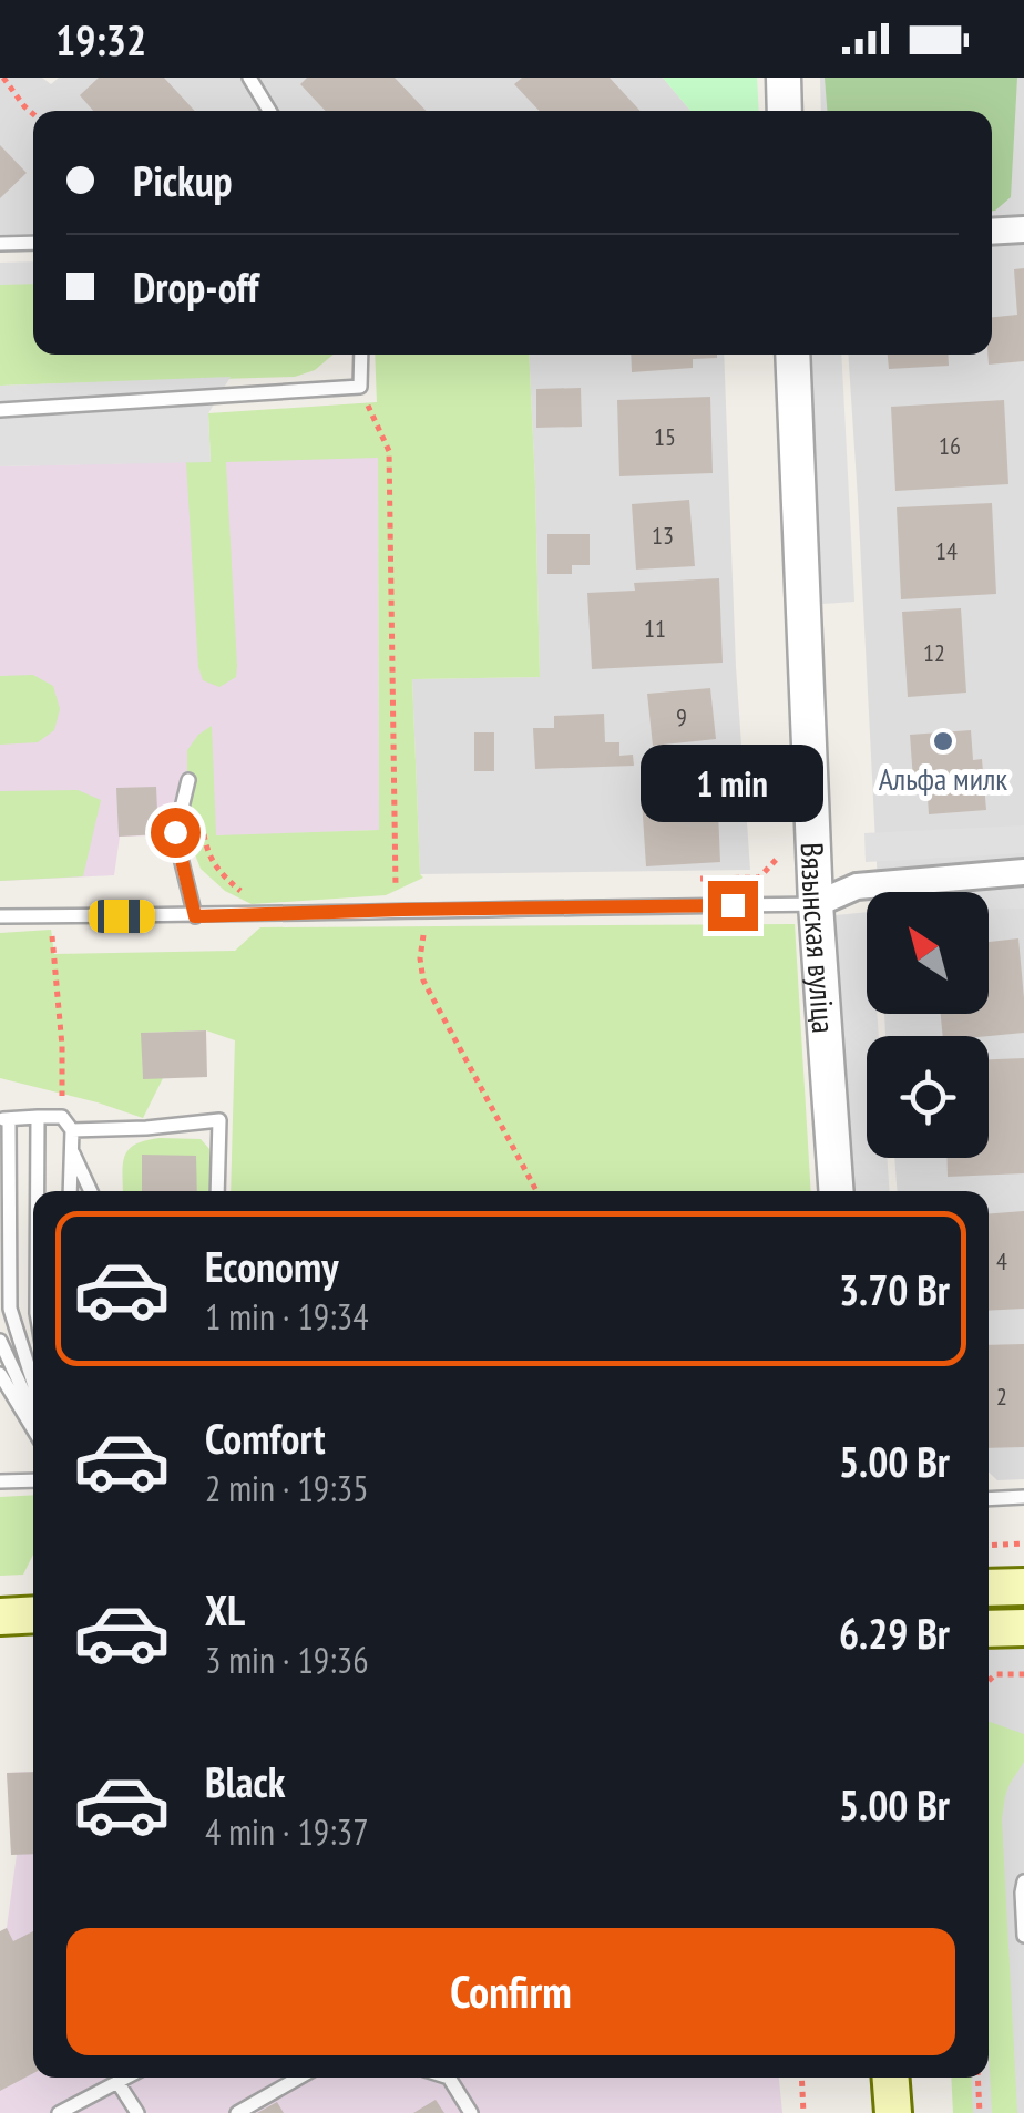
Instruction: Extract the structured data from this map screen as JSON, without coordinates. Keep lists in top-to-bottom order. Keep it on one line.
{"streets":{"street":["Вязынская вуліца"]},"places":["Альфа милк"],"house_numbers":["15","16","13","14","11","12","9","4","2"],"north":"top left","page":{"status":"19:32","banner":["Pickup","Drop-off"],"bubble":"1 min","list":[{"name":"Economy","note":"1 min · 19:34","value":"3.70 Br"},{"name":"Comfort","note":"2 min · 19:35","value":"5.00 Br"},{"name":"XL","note":"3 min · 19:36","value":"6.29 Br"},{"name":"Black","note":"4 min · 19:37","value":"5.00 Br"}],"buttons":"Confirm"}}
